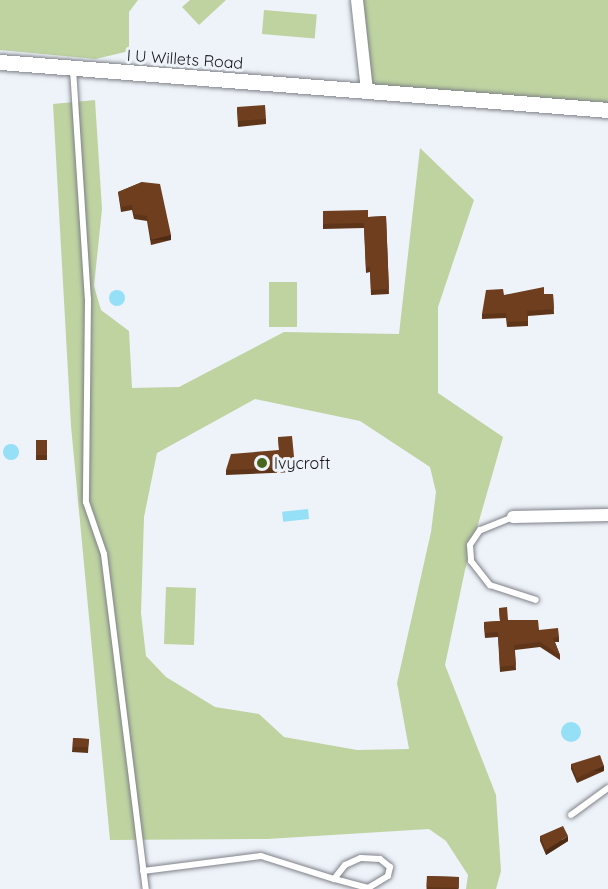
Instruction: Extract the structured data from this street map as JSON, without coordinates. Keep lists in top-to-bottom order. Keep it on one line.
{"streets":{"street":["I U Willets Road"]},"places":["Ivycroft"]}
